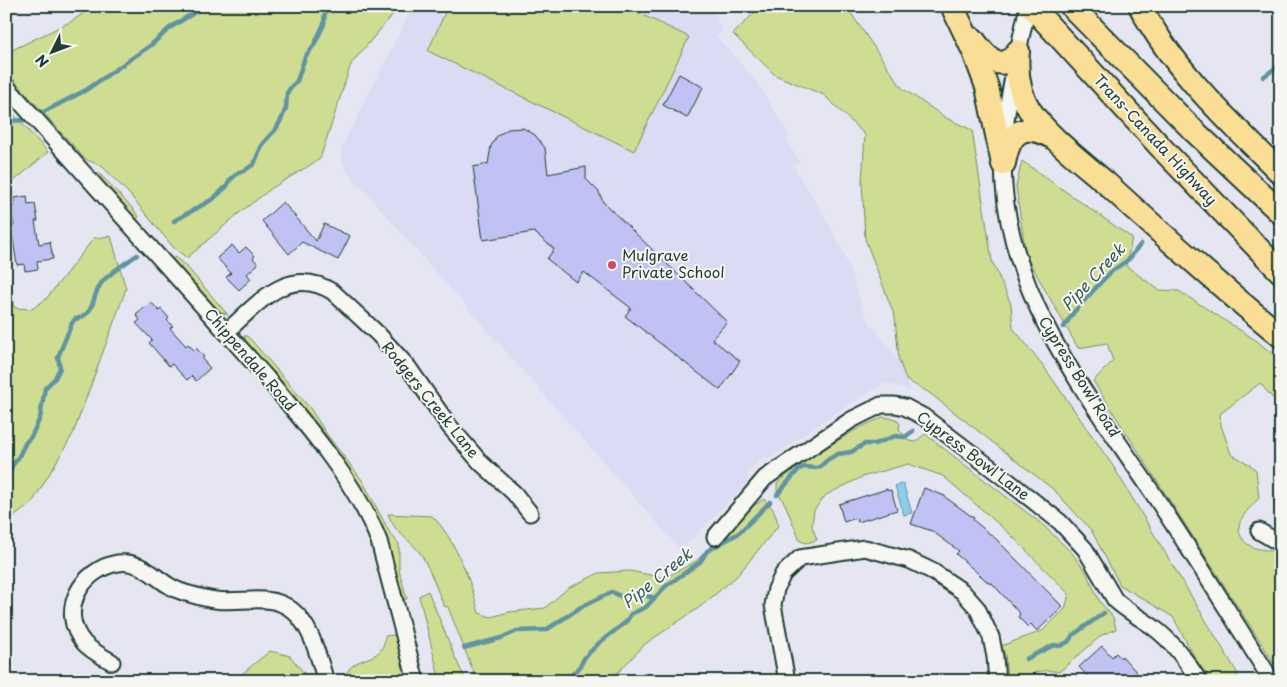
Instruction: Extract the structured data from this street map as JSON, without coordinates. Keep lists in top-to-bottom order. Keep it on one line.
{"streets":{"highway":["Trans-Canada Highway"],"street":["Chippendale Road","Cypress Bowl Road","Rodgers Creek Lane","Cypress Bowl Lane"]},"crossings":[["Trans-Canada Highway","Cypress Bowl Road"],["Chippendale Road","Rodgers Creek Lane"]],"water":["Pipe Creek"],"places":["Mulgrave Private School"],"north":"bottom left"}
